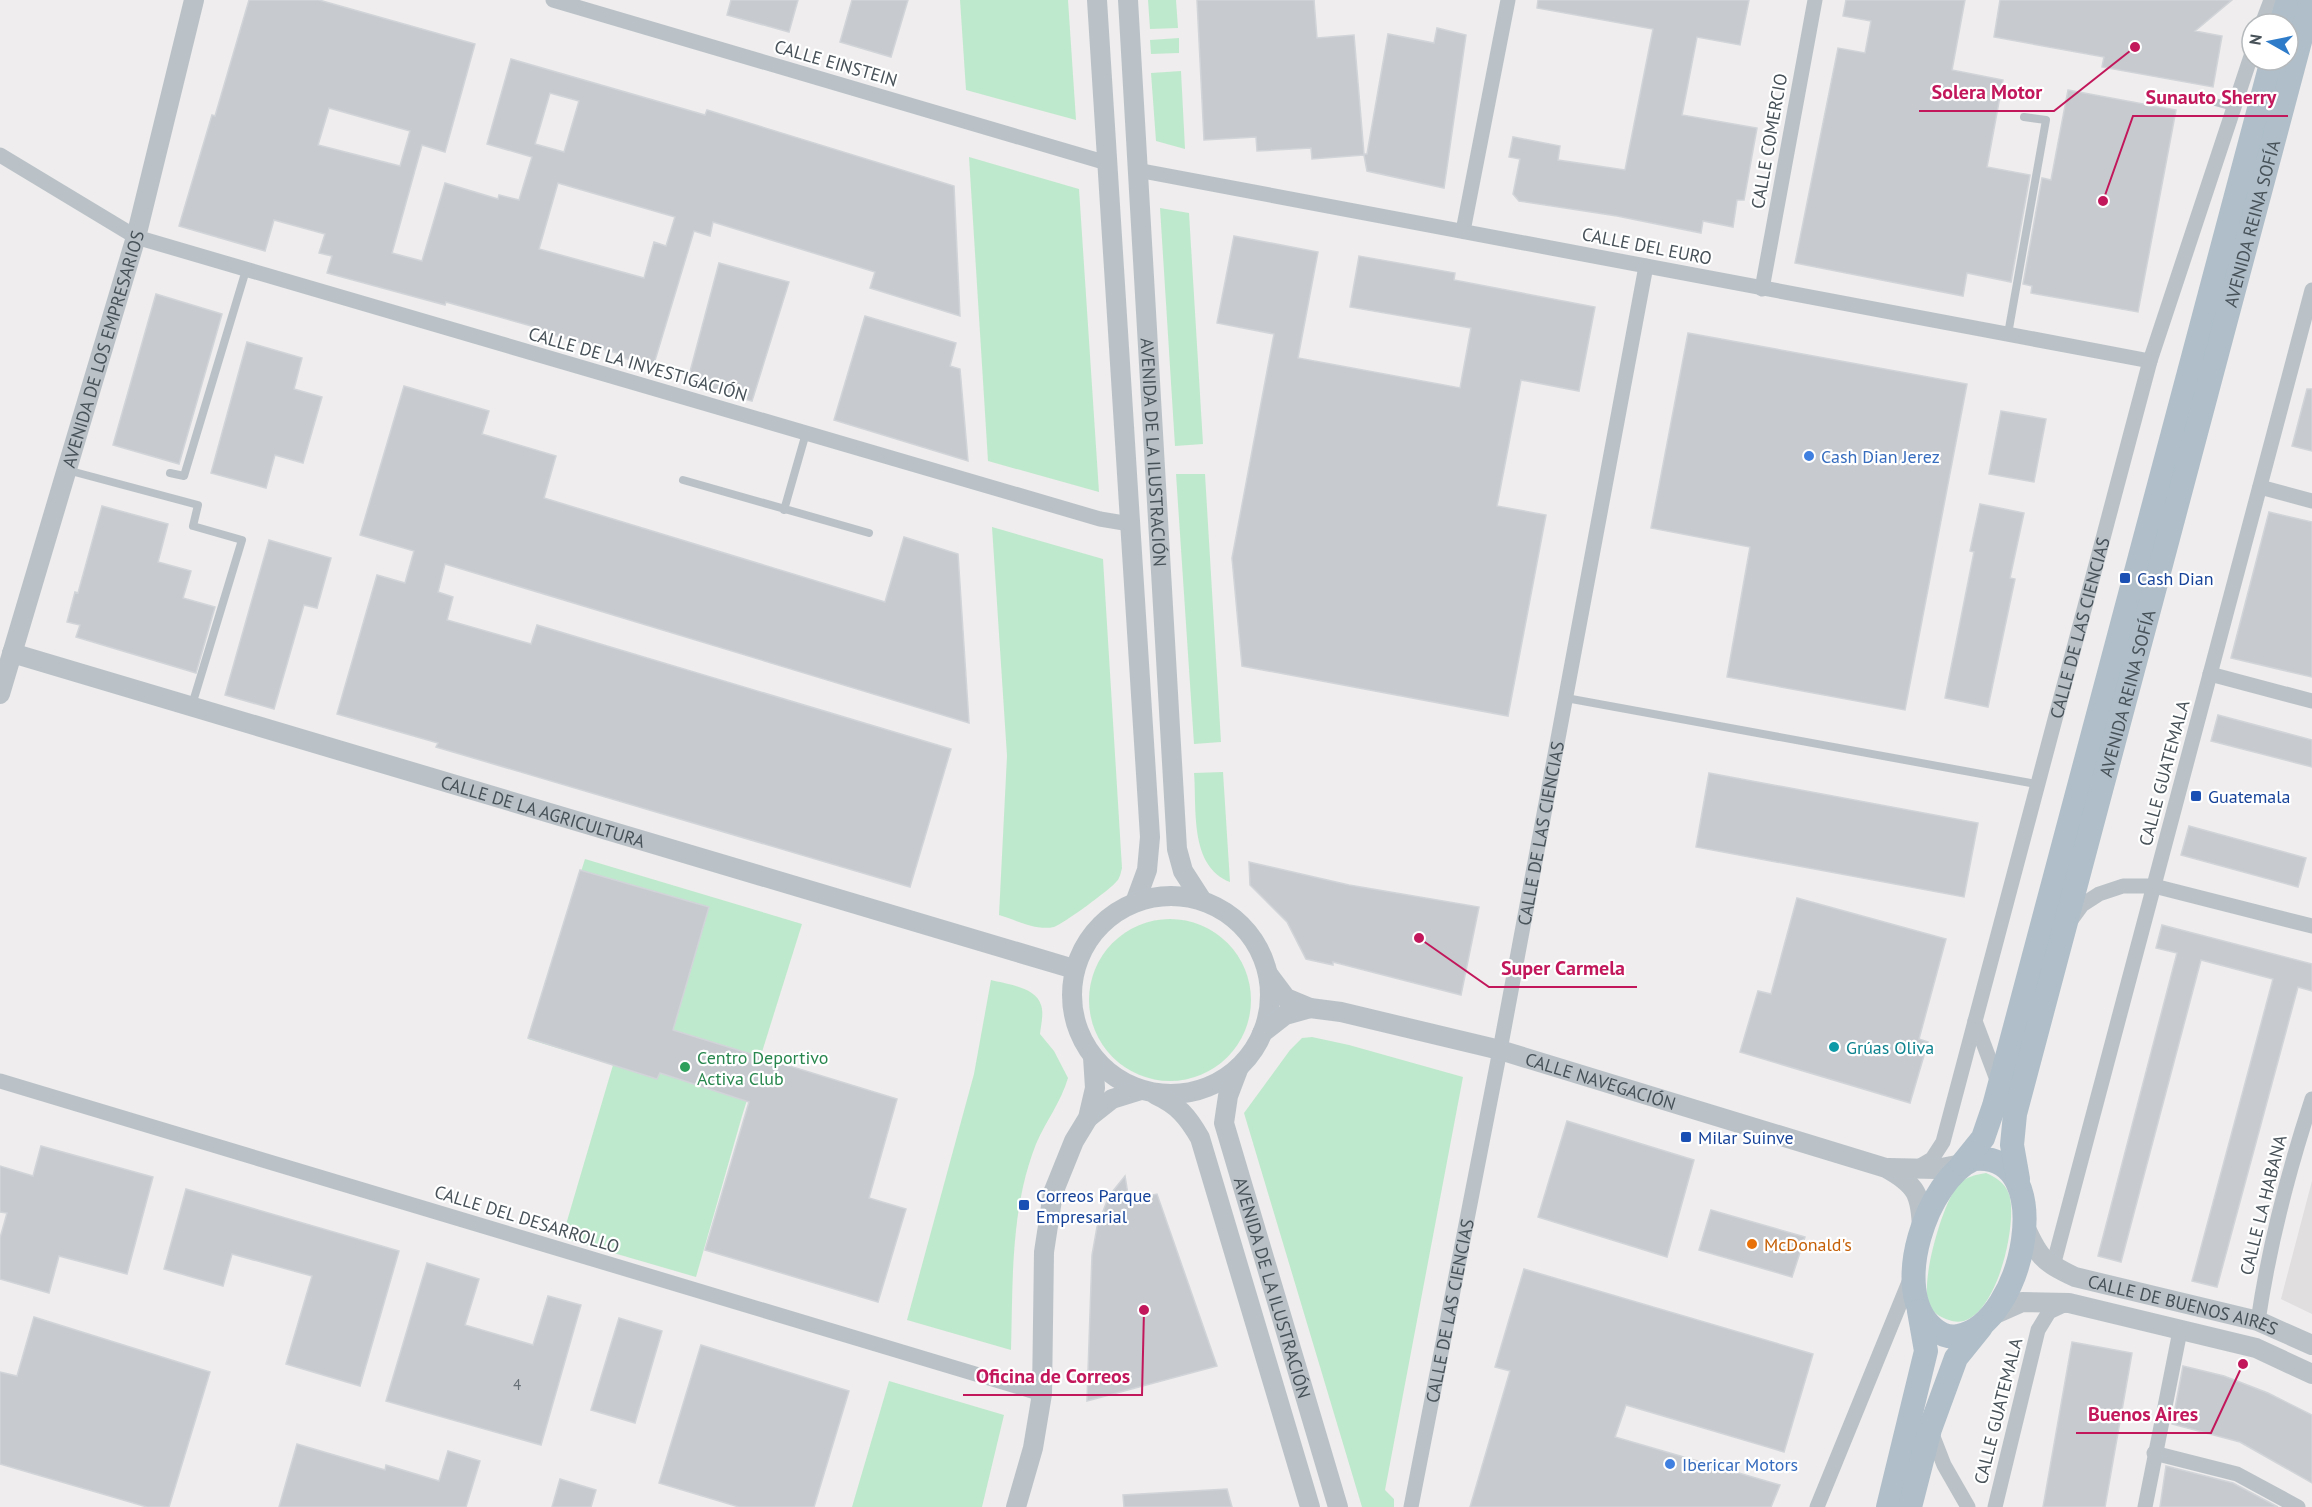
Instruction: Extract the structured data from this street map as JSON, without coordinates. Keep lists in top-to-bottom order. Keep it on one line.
{"streets":{"main road":["AVENIDA REINA SOFÍA"],"street":["CALLE EINSTEIN","CALLE COMERCIO","CALLE DEL EURO","AVENIDA DE LOS EMPRESARIOS","CALLE DE LA INVESTIGACIÓN","AVENIDA DE LA ILUSTRACIÓN","CALLE DE LAS CIENCIAS","CALLE GUATEMALA","CALLE DE LA AGRICULTURA","CALLE NAVEGACIÓN","CALLE LA HABANA","CALLE DEL DESARROLLO","CALLE DE BUENOS AIRES"]},"crossings":[["CALLE EINSTEIN","AVENIDA DE LA ILUSTRACIÓN"],["CALLE COMERCIO","CALLE DEL EURO"],["AVENIDA REINA SOFÍA","CALLE DE BUENOS AIRES"],["CALLE DEL EURO","AVENIDA DE LA ILUSTRACIÓN"],["CALLE DEL EURO","CALLE DE LAS CIENCIAS"],["AVENIDA DE LOS EMPRESARIOS","CALLE DE LA INVESTIGACIÓN"],["AVENIDA DE LOS EMPRESARIOS","CALLE DE LA AGRICULTURA"],["CALLE DE LA INVESTIGACIÓN","AVENIDA DE LA ILUSTRACIÓN"],["AVENIDA DE LA ILUSTRACIÓN","CALLE DE LA AGRICULTURA"],["AVENIDA DE LA ILUSTRACIÓN","CALLE NAVEGACIÓN"],["CALLE DE LAS CIENCIAS","CALLE NAVEGACIÓN"],["CALLE GUATEMALA","CALLE DE BUENOS AIRES"],["CALLE DE LA AGRICULTURA","CALLE NAVEGACIÓN"],["CALLE LA HABANA","CALLE DE BUENOS AIRES"]],"places":{"other":["Solera Motor","Sunauto Sherry","Cash Dian Jerez","Super Carmela","Grúas Oliva","Centro Deportivo Activa Club","McDonald's","Oficina de Correos","Buenos Aires","Ibericar Motors"],"transit":["Cash Dian","Guatemala","Milar Suinve","Correos Parque Empresarial"]},"house_numbers":["4"],"north":"left"}
